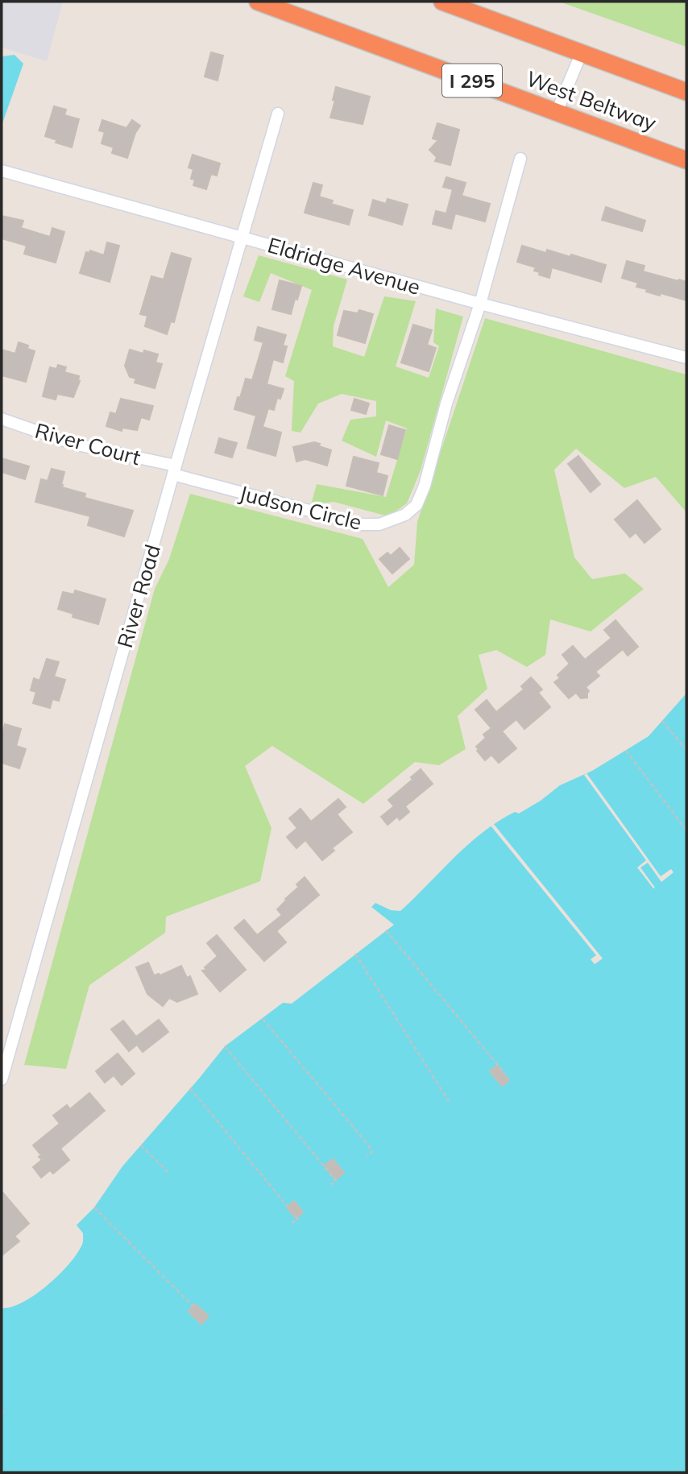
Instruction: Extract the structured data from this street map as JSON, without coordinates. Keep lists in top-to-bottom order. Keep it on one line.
{"streets":{"highway":["I 295","West Beltway"],"street":["Eldridge Avenue","River Court","Judson Circle","River Road"]},"crossings":[["Eldridge Avenue","Judson Circle"],["Eldridge Avenue","River Road"],["River Court","Judson Circle"],["River Court","River Road"],["Judson Circle","River Road"]]}
